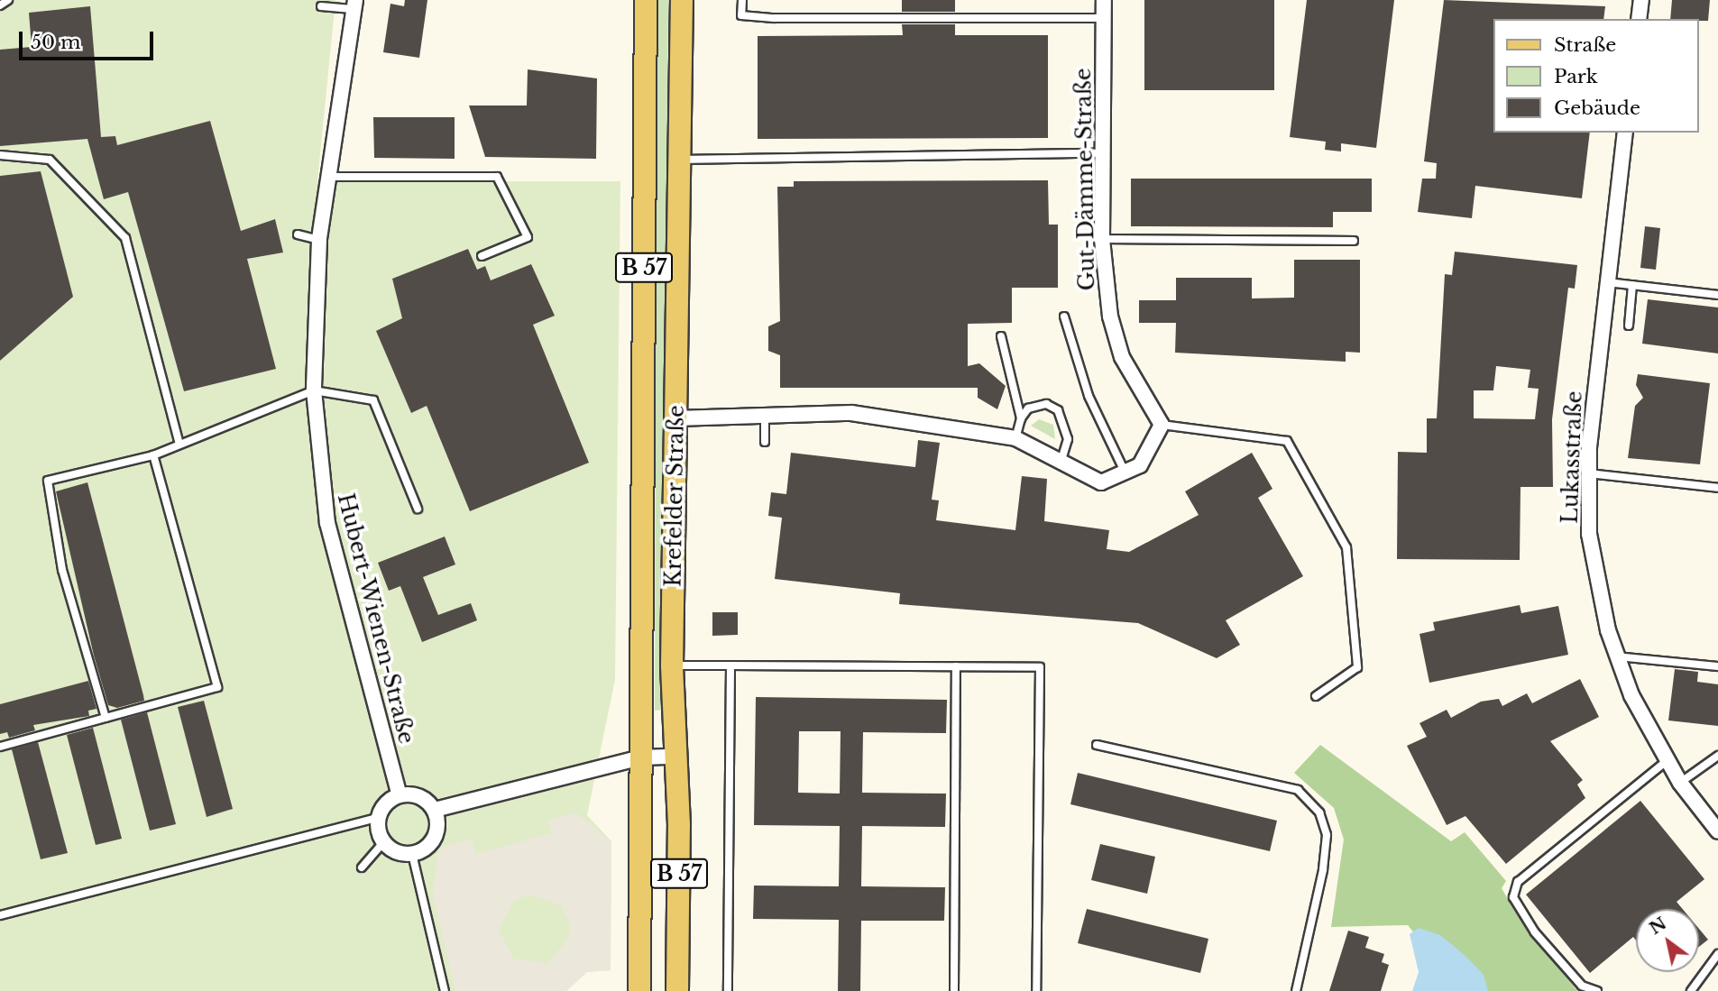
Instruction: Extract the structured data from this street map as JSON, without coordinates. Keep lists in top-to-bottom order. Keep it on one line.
{"streets":{"main road":["B 57","Krefelder Straße"],"street":["Gut-Dämme-Straße","Lukasstraße","Hubert-Wienen-Straße"]},"legend":["Straße","Park","Gebäude"],"scale_bar":"50 m","north":"top left"}
